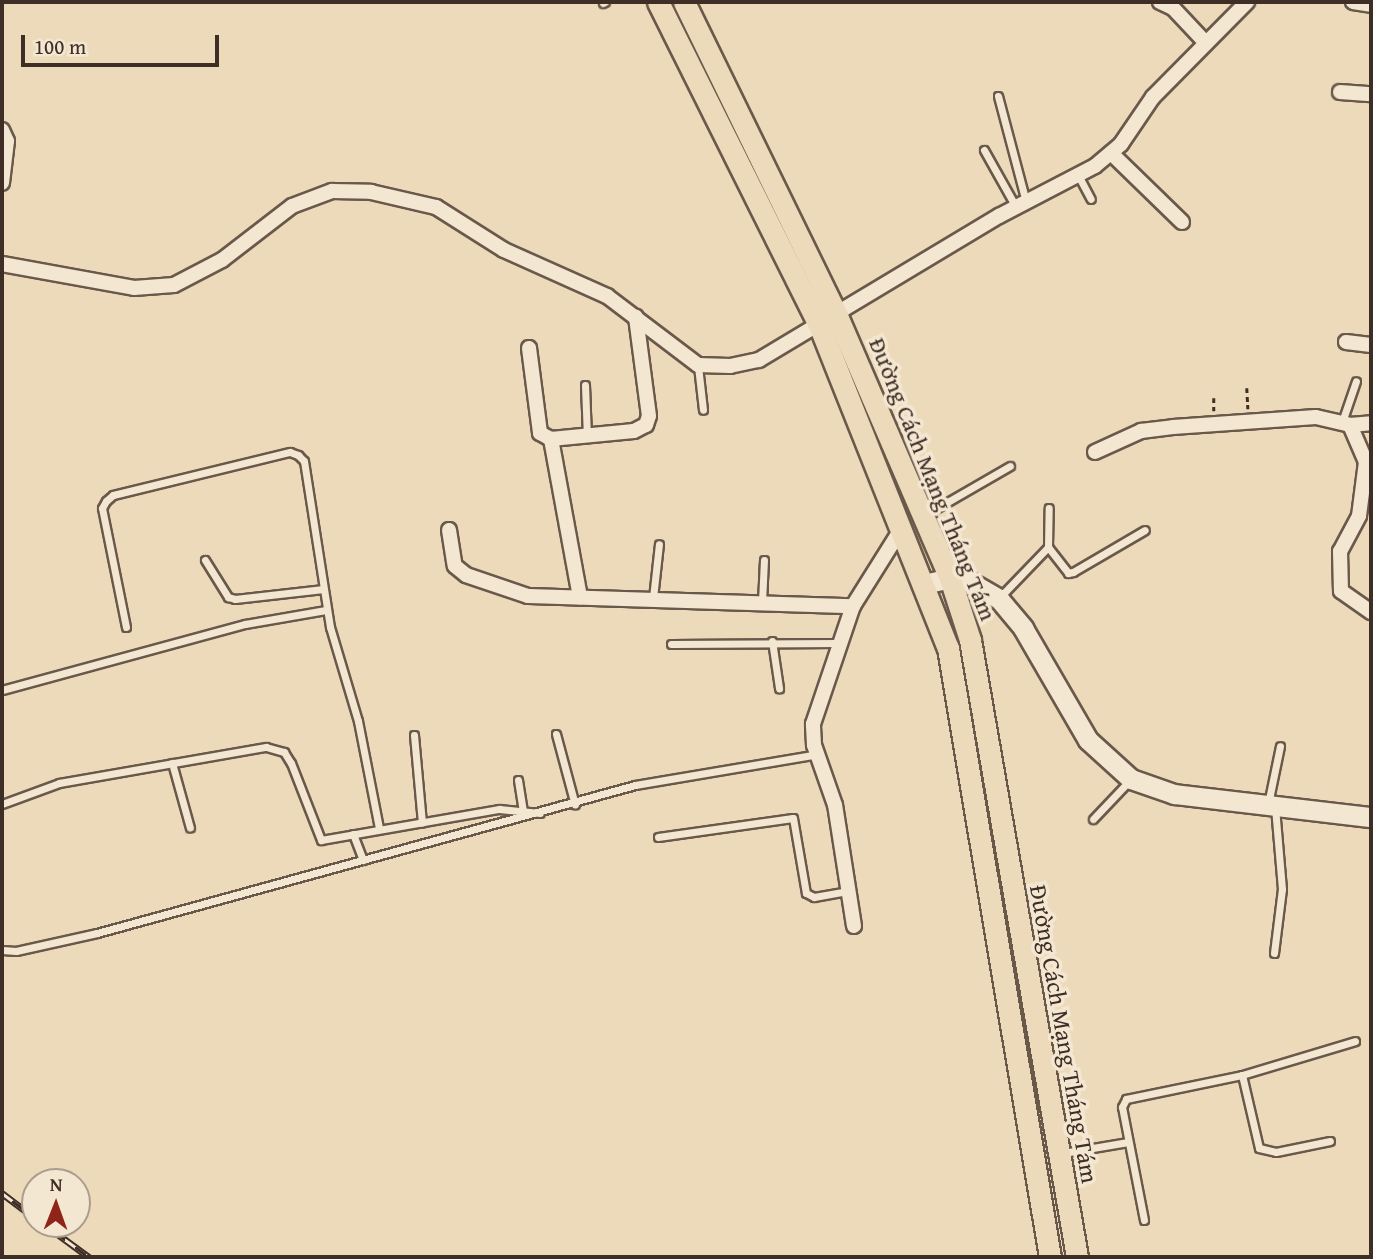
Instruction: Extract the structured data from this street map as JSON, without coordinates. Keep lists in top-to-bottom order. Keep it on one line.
{"streets":{"main road":["Đường Cách Mạng Tháng Tám"]},"scale_bar":"100 m","north":"top"}
